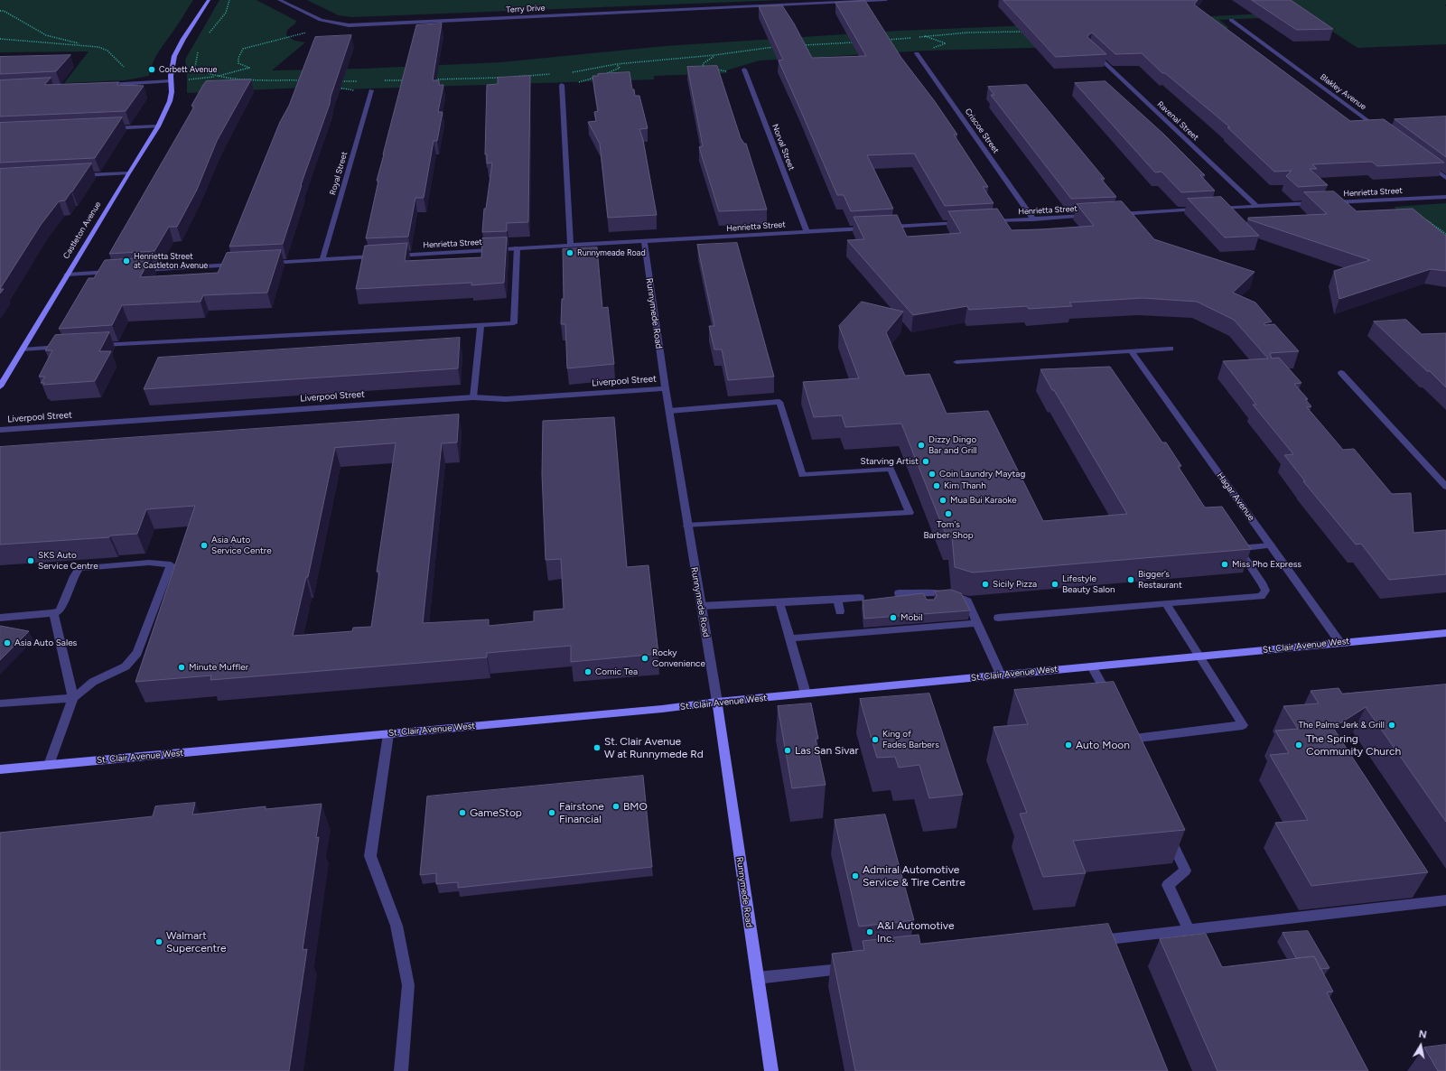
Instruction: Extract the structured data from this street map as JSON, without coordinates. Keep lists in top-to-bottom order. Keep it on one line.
{"streets":{"street":["Terry Drive","Blakley Avenue","Ravenal Street","Criscoe Street","Norval Street","Royal Street","Henrietta Street","Castleton Avenue","Runnymede Road","Liverpool Street","Hagar Avenue","St. Clair Avenue West"]},"crossings":[["Criscoe Street","Henrietta Street"],["Norval Street","Henrietta Street"],["Royal Street","Henrietta Street"],["Henrietta Street","Runnymede Road"],["Runnymede Road","Liverpool Street"],["Runnymede Road","St. Clair Avenue West"],["Hagar Avenue","St. Clair Avenue West"]],"places":["Corbett Avenue","Runnymeade Road","Henrietta Street at Castleton Avenue","Dizzy Dingo Bar and Grill","Starving Artist","Coin Laundry Maytag","Kim Thanh","Mua Bui Karaoke","Tom's Barber Shop","Asia Auto Service Centre","SKS Auto Service Centre","Miss Pho Express","Bigger’s Restaurant","Sicily Pizza","Lifestyle Beauty Salon","Mobil","Asia Auto Sales","Rocky Convenience","Minute Muffler","Comic Tea","The Palms Jerk & Grill","King of Fades Barbers","Auto Moon","The Spring Community Church","St. Clair Avenue W at Runnymede Rd","Las San Sivar","BMO","GameStop","Fairstone Financial","Admiral Automotive Service & Tire Centre","A&I Automotive Inc.","Walmart Supercentre"],"north":"top"}
